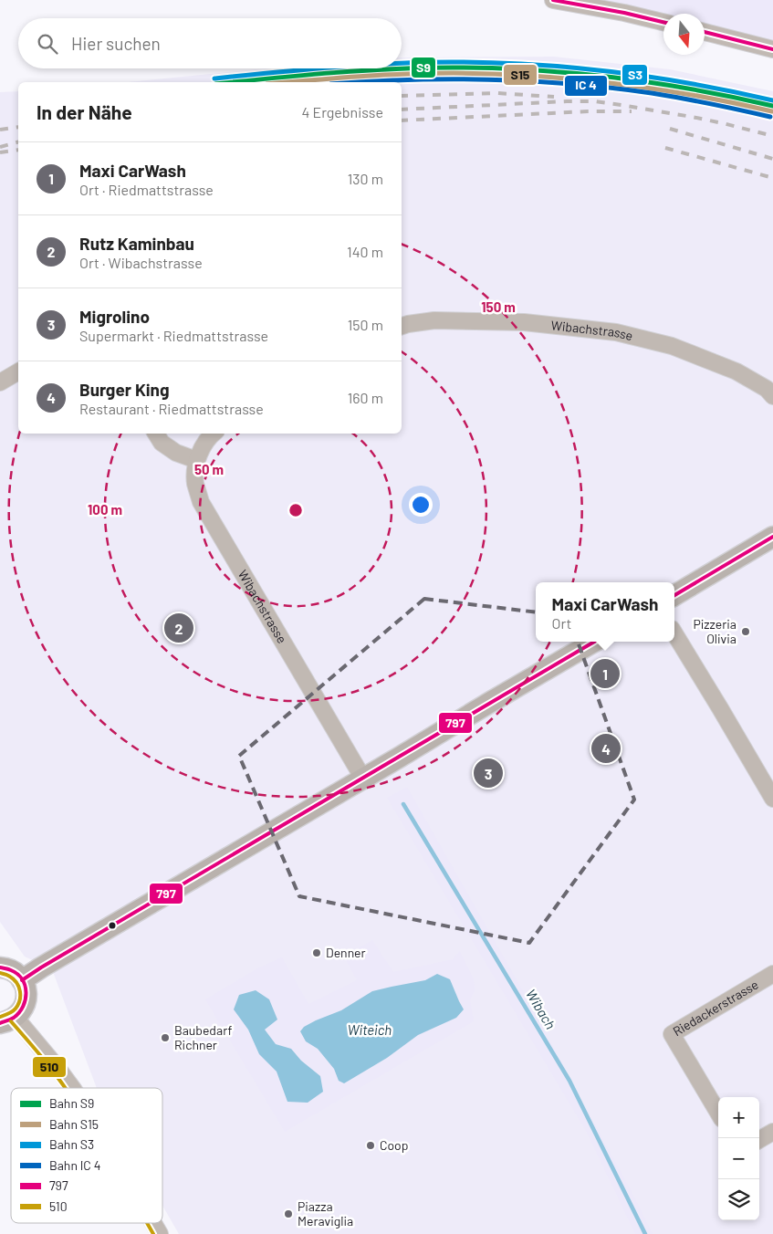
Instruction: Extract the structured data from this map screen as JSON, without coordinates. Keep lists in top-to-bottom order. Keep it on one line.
{"streets":{"street":["Wibachstrasse","Riedackerstrasse"]},"water":["Wibach","Witeich"],"places":["Pizzeria Olivia","Denner","Baubedarf Richner","Coop","Piazza Meraviglia"],"lines":["transit line 797","rail line S3","rail line S9","rail line S15","transit line 510"],"legend":["Bahn S9","Bahn S15","Bahn S3","Bahn IC 4","797","510"],"north":"bottom","page":{"search":"Hier suchen","heading":["In der Nähe","4 Ergebnisse"],"list":[{"mark":"1","name":"Maxi CarWash","note":"Ort · Riedmattstrasse","value":"130 m"},{"mark":"2","name":"Rutz Kaminbau","note":"Ort · Wibachstrasse","value":"140 m"},{"mark":"3","name":"Migrolino","note":"Supermarkt · Riedmattstrasse","value":"150 m"},{"mark":"4","name":"Burger King","note":"Restaurant · Riedmattstrasse","value":"160 m"}],"popup":["Maxi CarWash","Ort"],"pins":["2","1","4","3"],"map_buttons":["+","−"]},"rings":["150 m","50 m","100 m"]}
